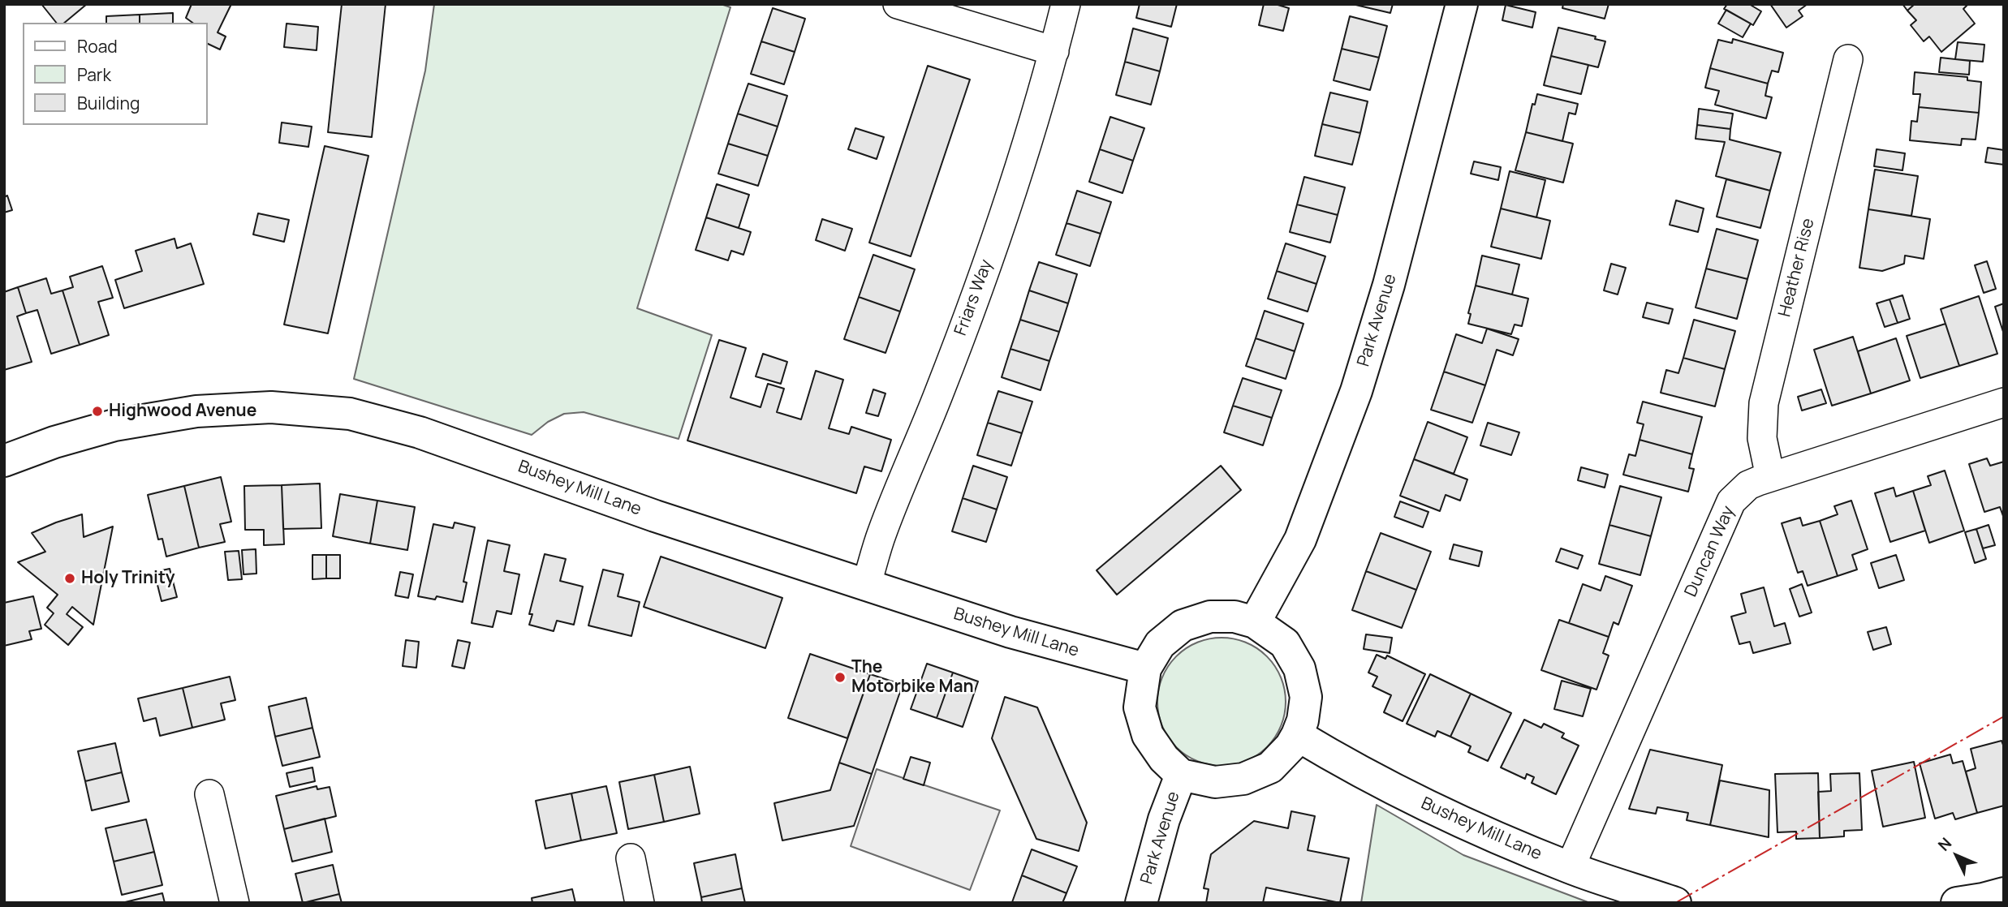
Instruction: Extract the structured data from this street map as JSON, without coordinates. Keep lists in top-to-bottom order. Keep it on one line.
{"streets":{"street":["Heather Rise","Friars Way","Park Avenue","Bushey Mill Lane","Duncan Way"]},"crossings":[["Heather Rise","Duncan Way"],["Friars Way","Bushey Mill Lane"],["Park Avenue","Bushey Mill Lane"],["Bushey Mill Lane","Duncan Way"]],"places":["Highwood Avenue","Holy Trinity","The Motorbike Man"],"legend":["Road","Park","Building"],"north":"top left"}
